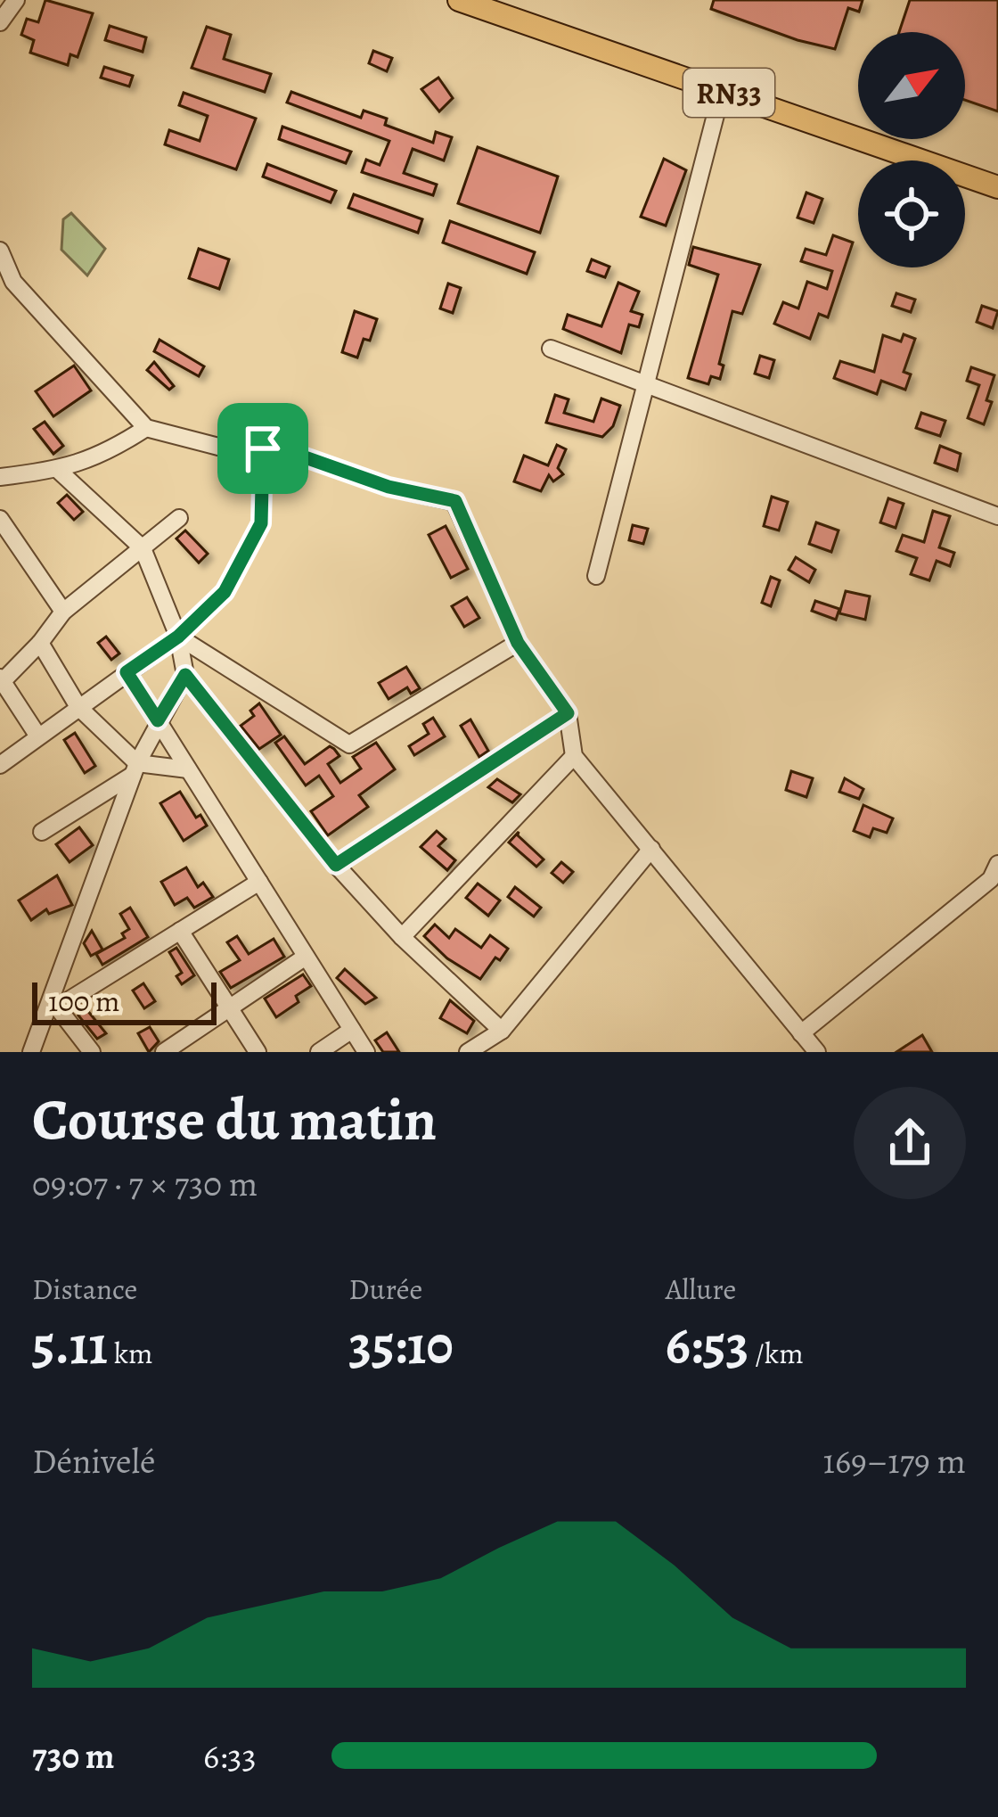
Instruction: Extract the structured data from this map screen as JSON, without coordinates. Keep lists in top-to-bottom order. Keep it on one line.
{"streets":{"main road":["RN33"]},"scale_bar":"100 m","north":"top right","page":{"scale":"100 m","heading":["Course du matin","09:07 · 7 × 730 m"],"stats":[["Distance","5.11 km"],["Durée","35:10"],["Allure","6:53 /km"]],"chart":["Dénivelé","169–179 m"],"list":[{"name":"730 m","note":"6:33"}]}}
